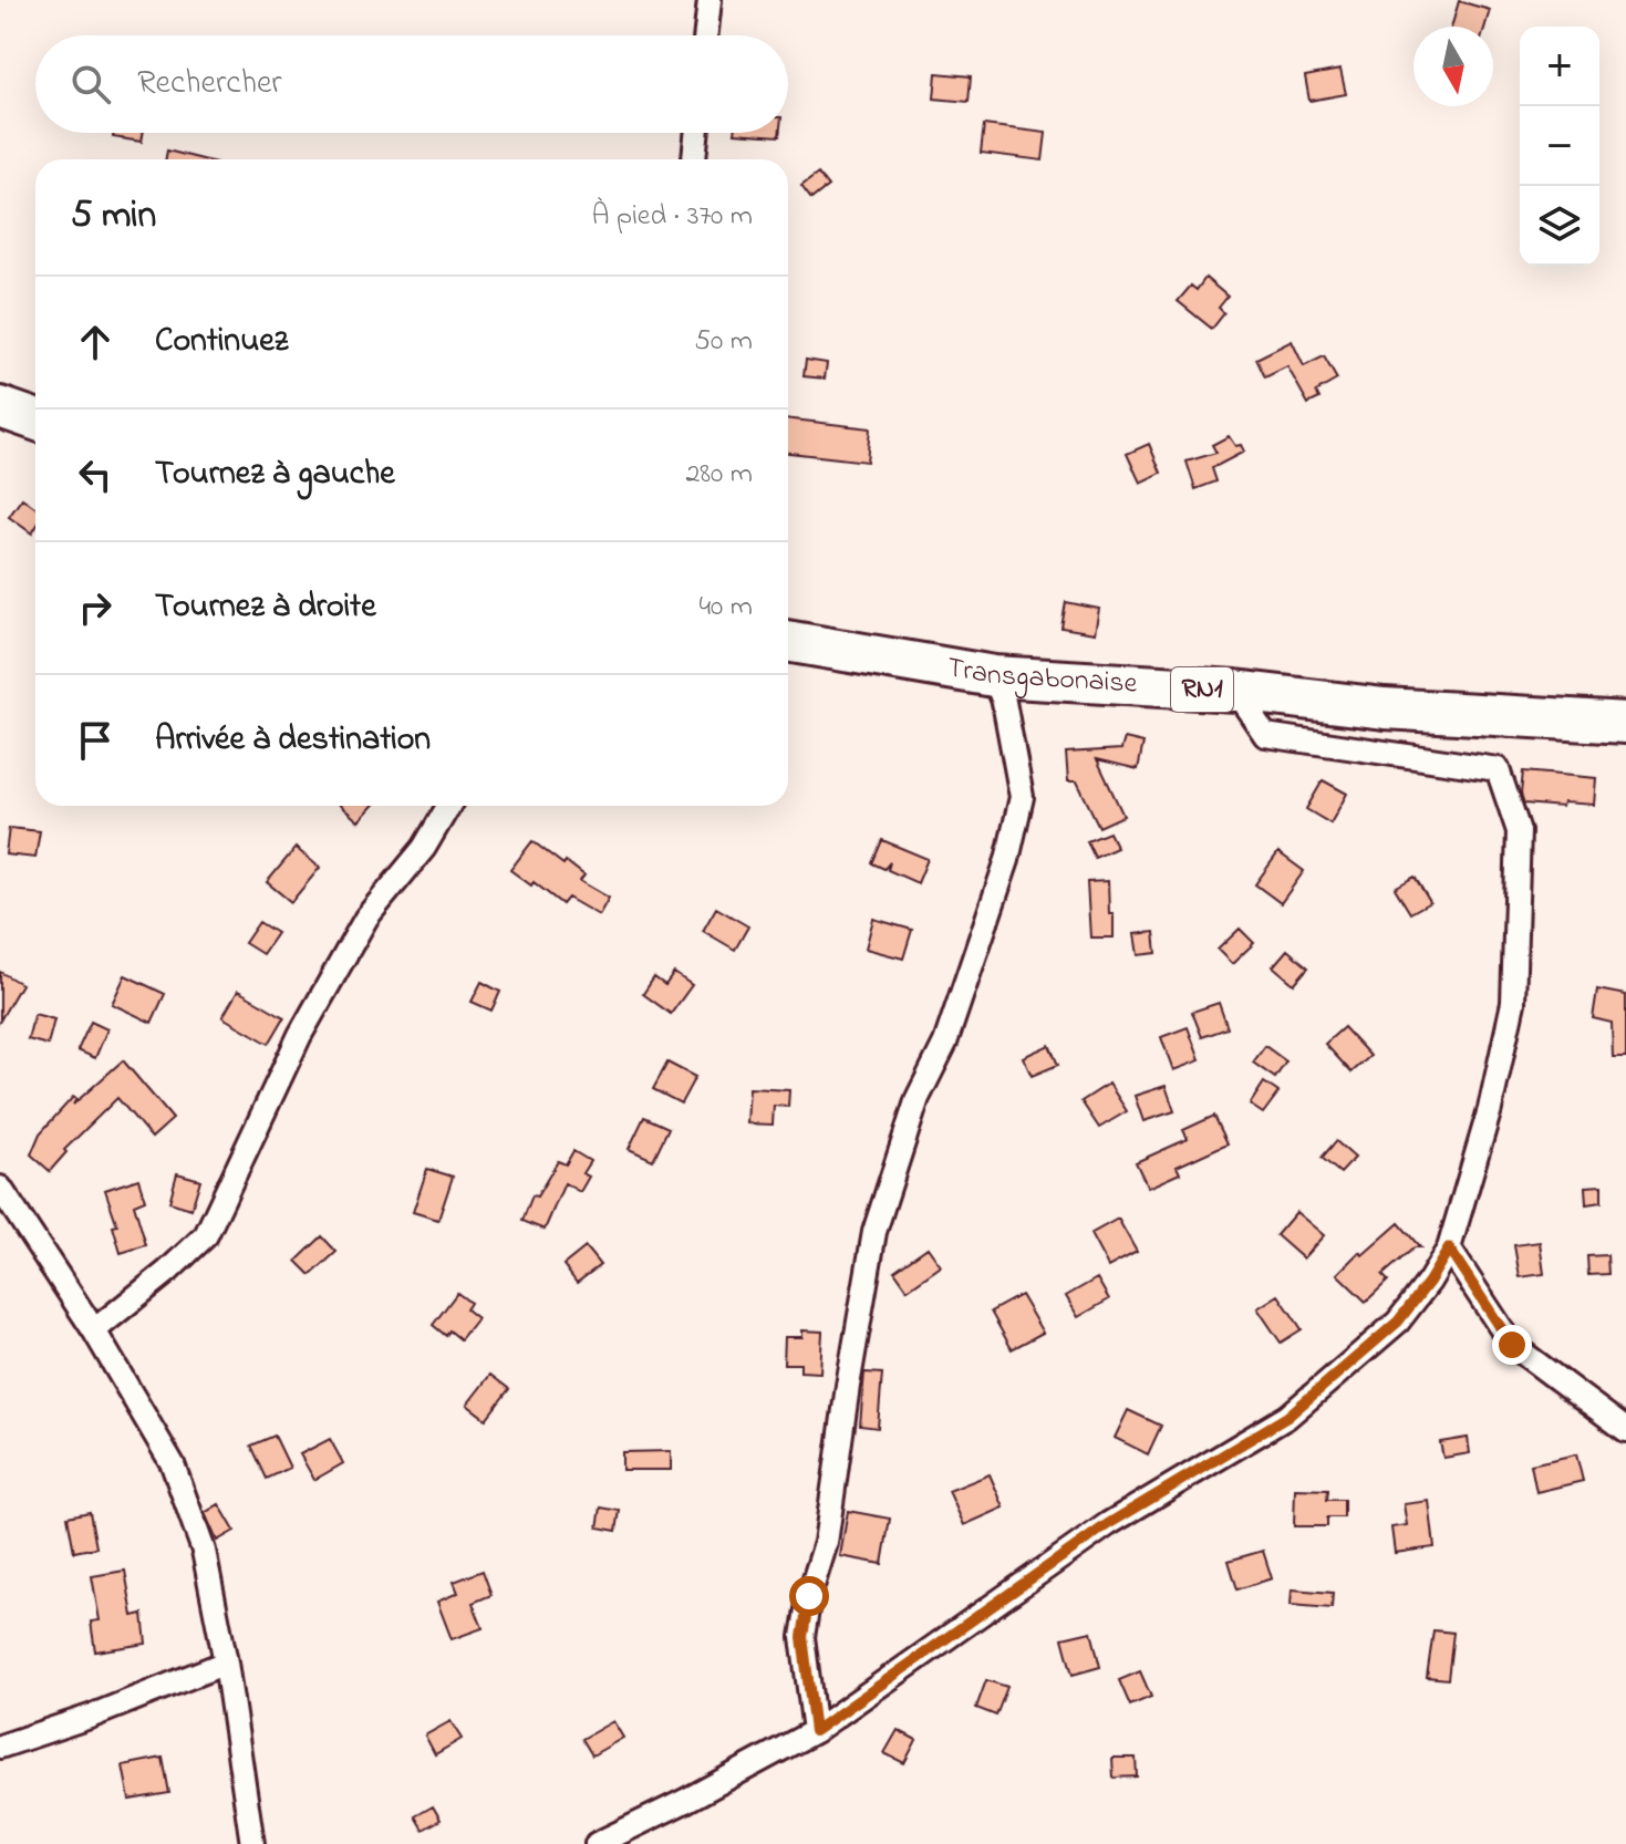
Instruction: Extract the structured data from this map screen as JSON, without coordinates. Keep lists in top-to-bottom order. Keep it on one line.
{"streets":{"highway":["Transgabonaise","RN1"]},"north":"bottom","page":{"map_buttons":["+","−"],"search":"Rechercher","heading":["5 min","À pied · 370 m"],"list":[["Continuez","50 m"],["Tournez à gauche","280 m"],["Tournez à droite","40 m"],"Arrivée à destination"]}}
